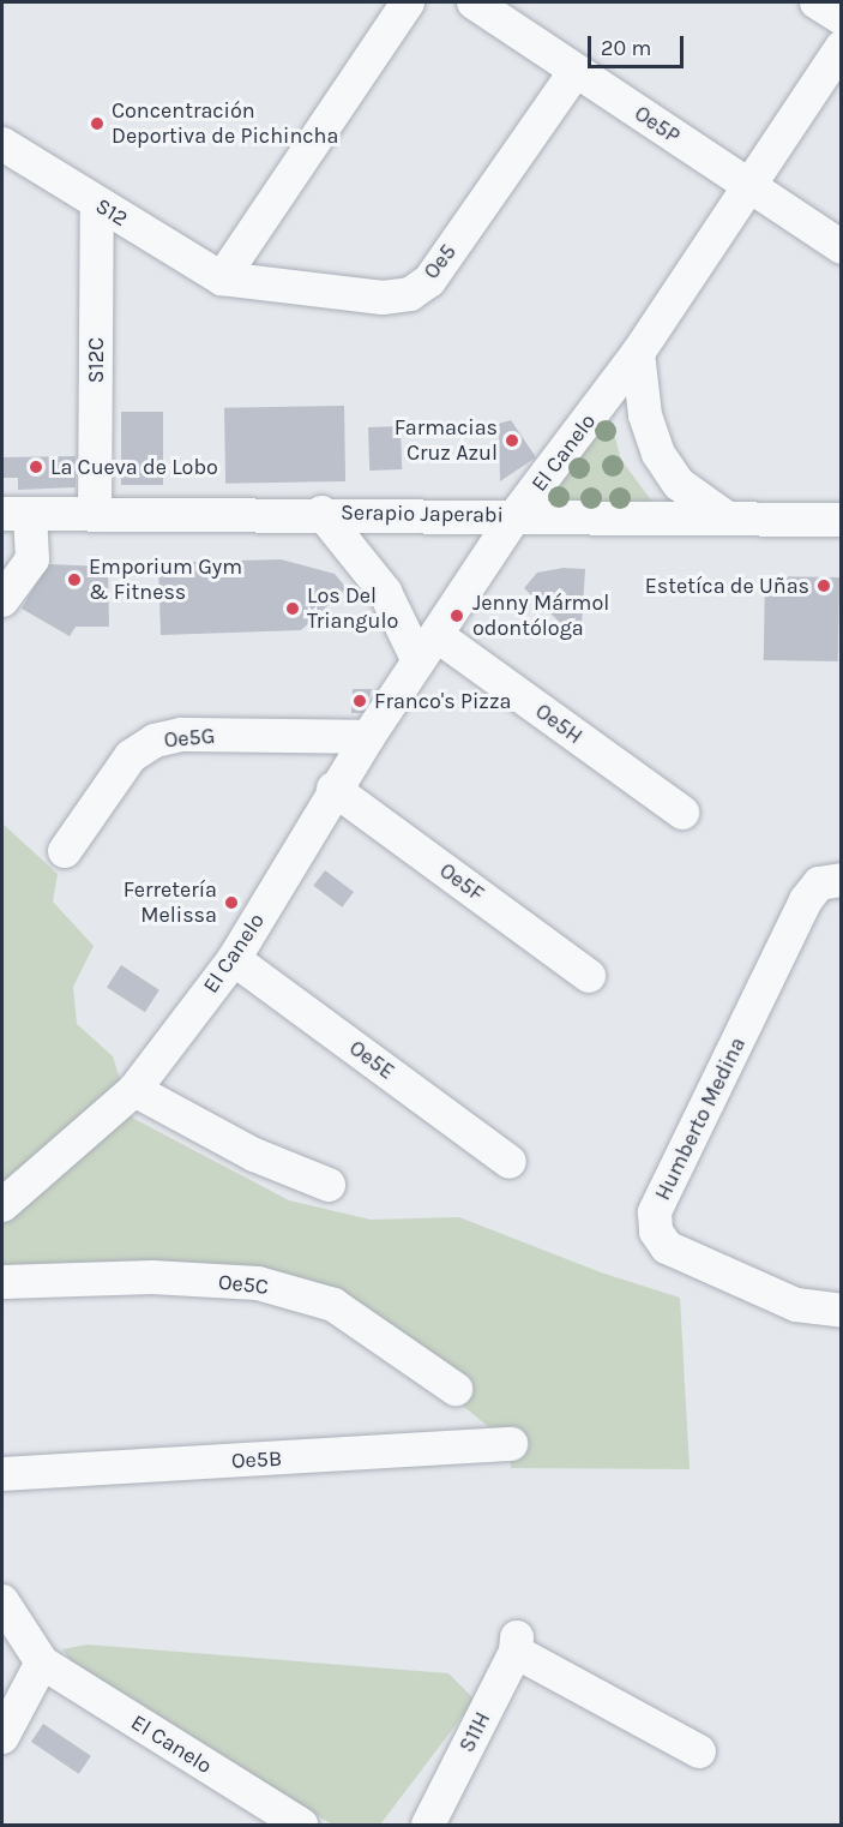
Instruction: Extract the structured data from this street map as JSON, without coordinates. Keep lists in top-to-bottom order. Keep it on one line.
{"streets":{"street":["Oe5P","S12","Oe5","S12C","El Canelo","Serapio Japerabi","Oe5H","Oe5G","Oe5F","Oe5E","Humberto Medina","Oe5C","Oe5B","S11H"]},"crossings":[["Oe5P","Oe5"],["Oe5P","El Canelo"],["S12","Oe5"],["S12","S12C"],["S12C","Serapio Japerabi"],["El Canelo","Serapio Japerabi"],["El Canelo","Oe5H"],["El Canelo","Oe5G"],["El Canelo","Oe5F"],["El Canelo","Oe5E"]],"places":["Concentración Deportiva de Pichincha","Farmacias Cruz Azul","La Cueva de Lobo","Emporium Gym & Fitness","Estetíca de Uñas","Los Del Triangulo","Jenny Mármol odontóloga","Franco's Pizza","Ferretería Melissa"],"scale_bar":"20 m"}
